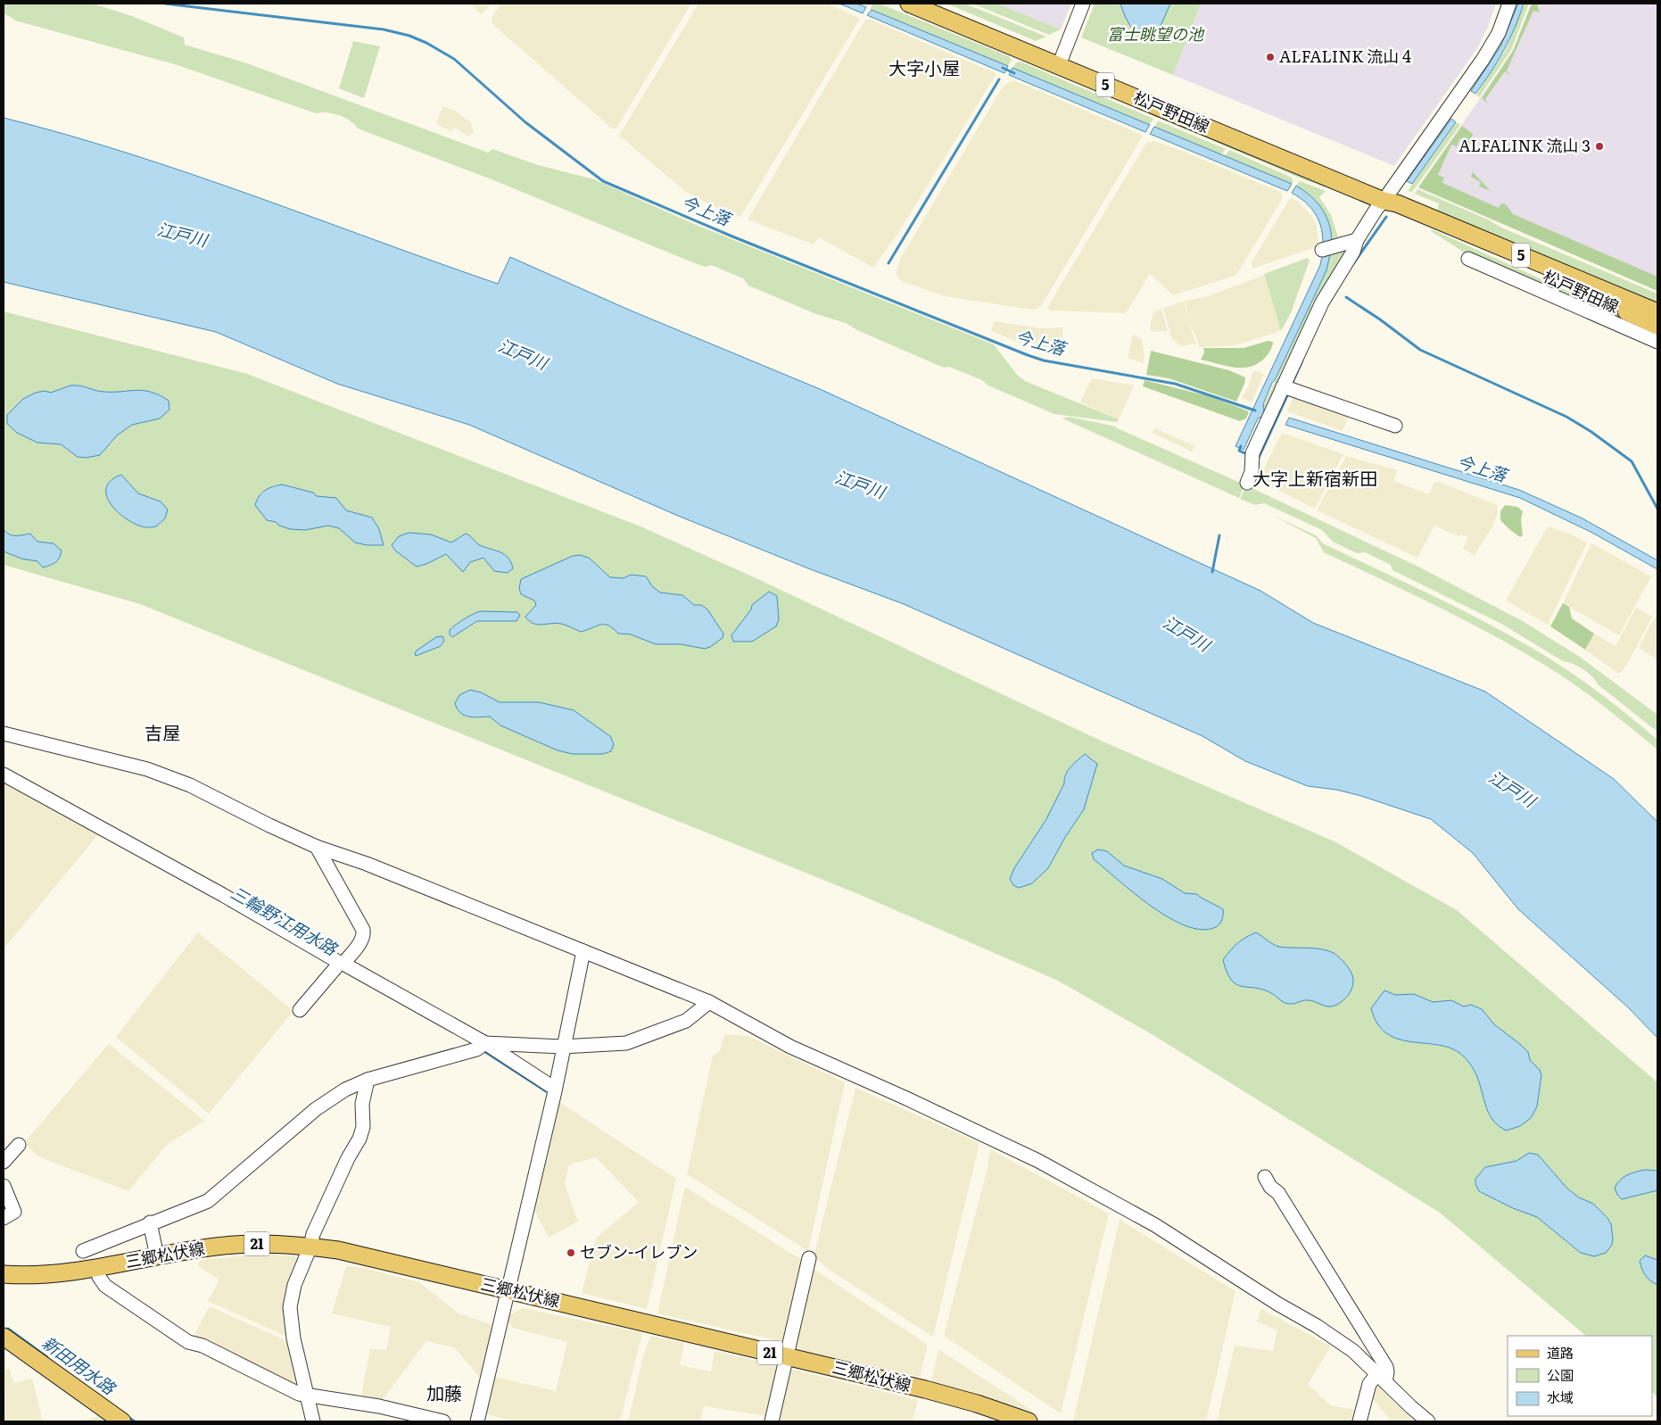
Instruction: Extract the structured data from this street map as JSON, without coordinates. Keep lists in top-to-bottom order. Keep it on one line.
{"streets":{"main road":["5","松戸野田線","21","三郷松伏線"]},"districts":["大字小屋","大字上新宿新田","吉屋","加藤"],"water":["今上落","江戸川","三輪野江用水路","新田用水路"],"parks":["富士眺望の池"],"places":["ALFALINK 流山 4","ALFALINK 流山 3","セブン-イレブン"],"legend":["道路","公園","水域"]}
